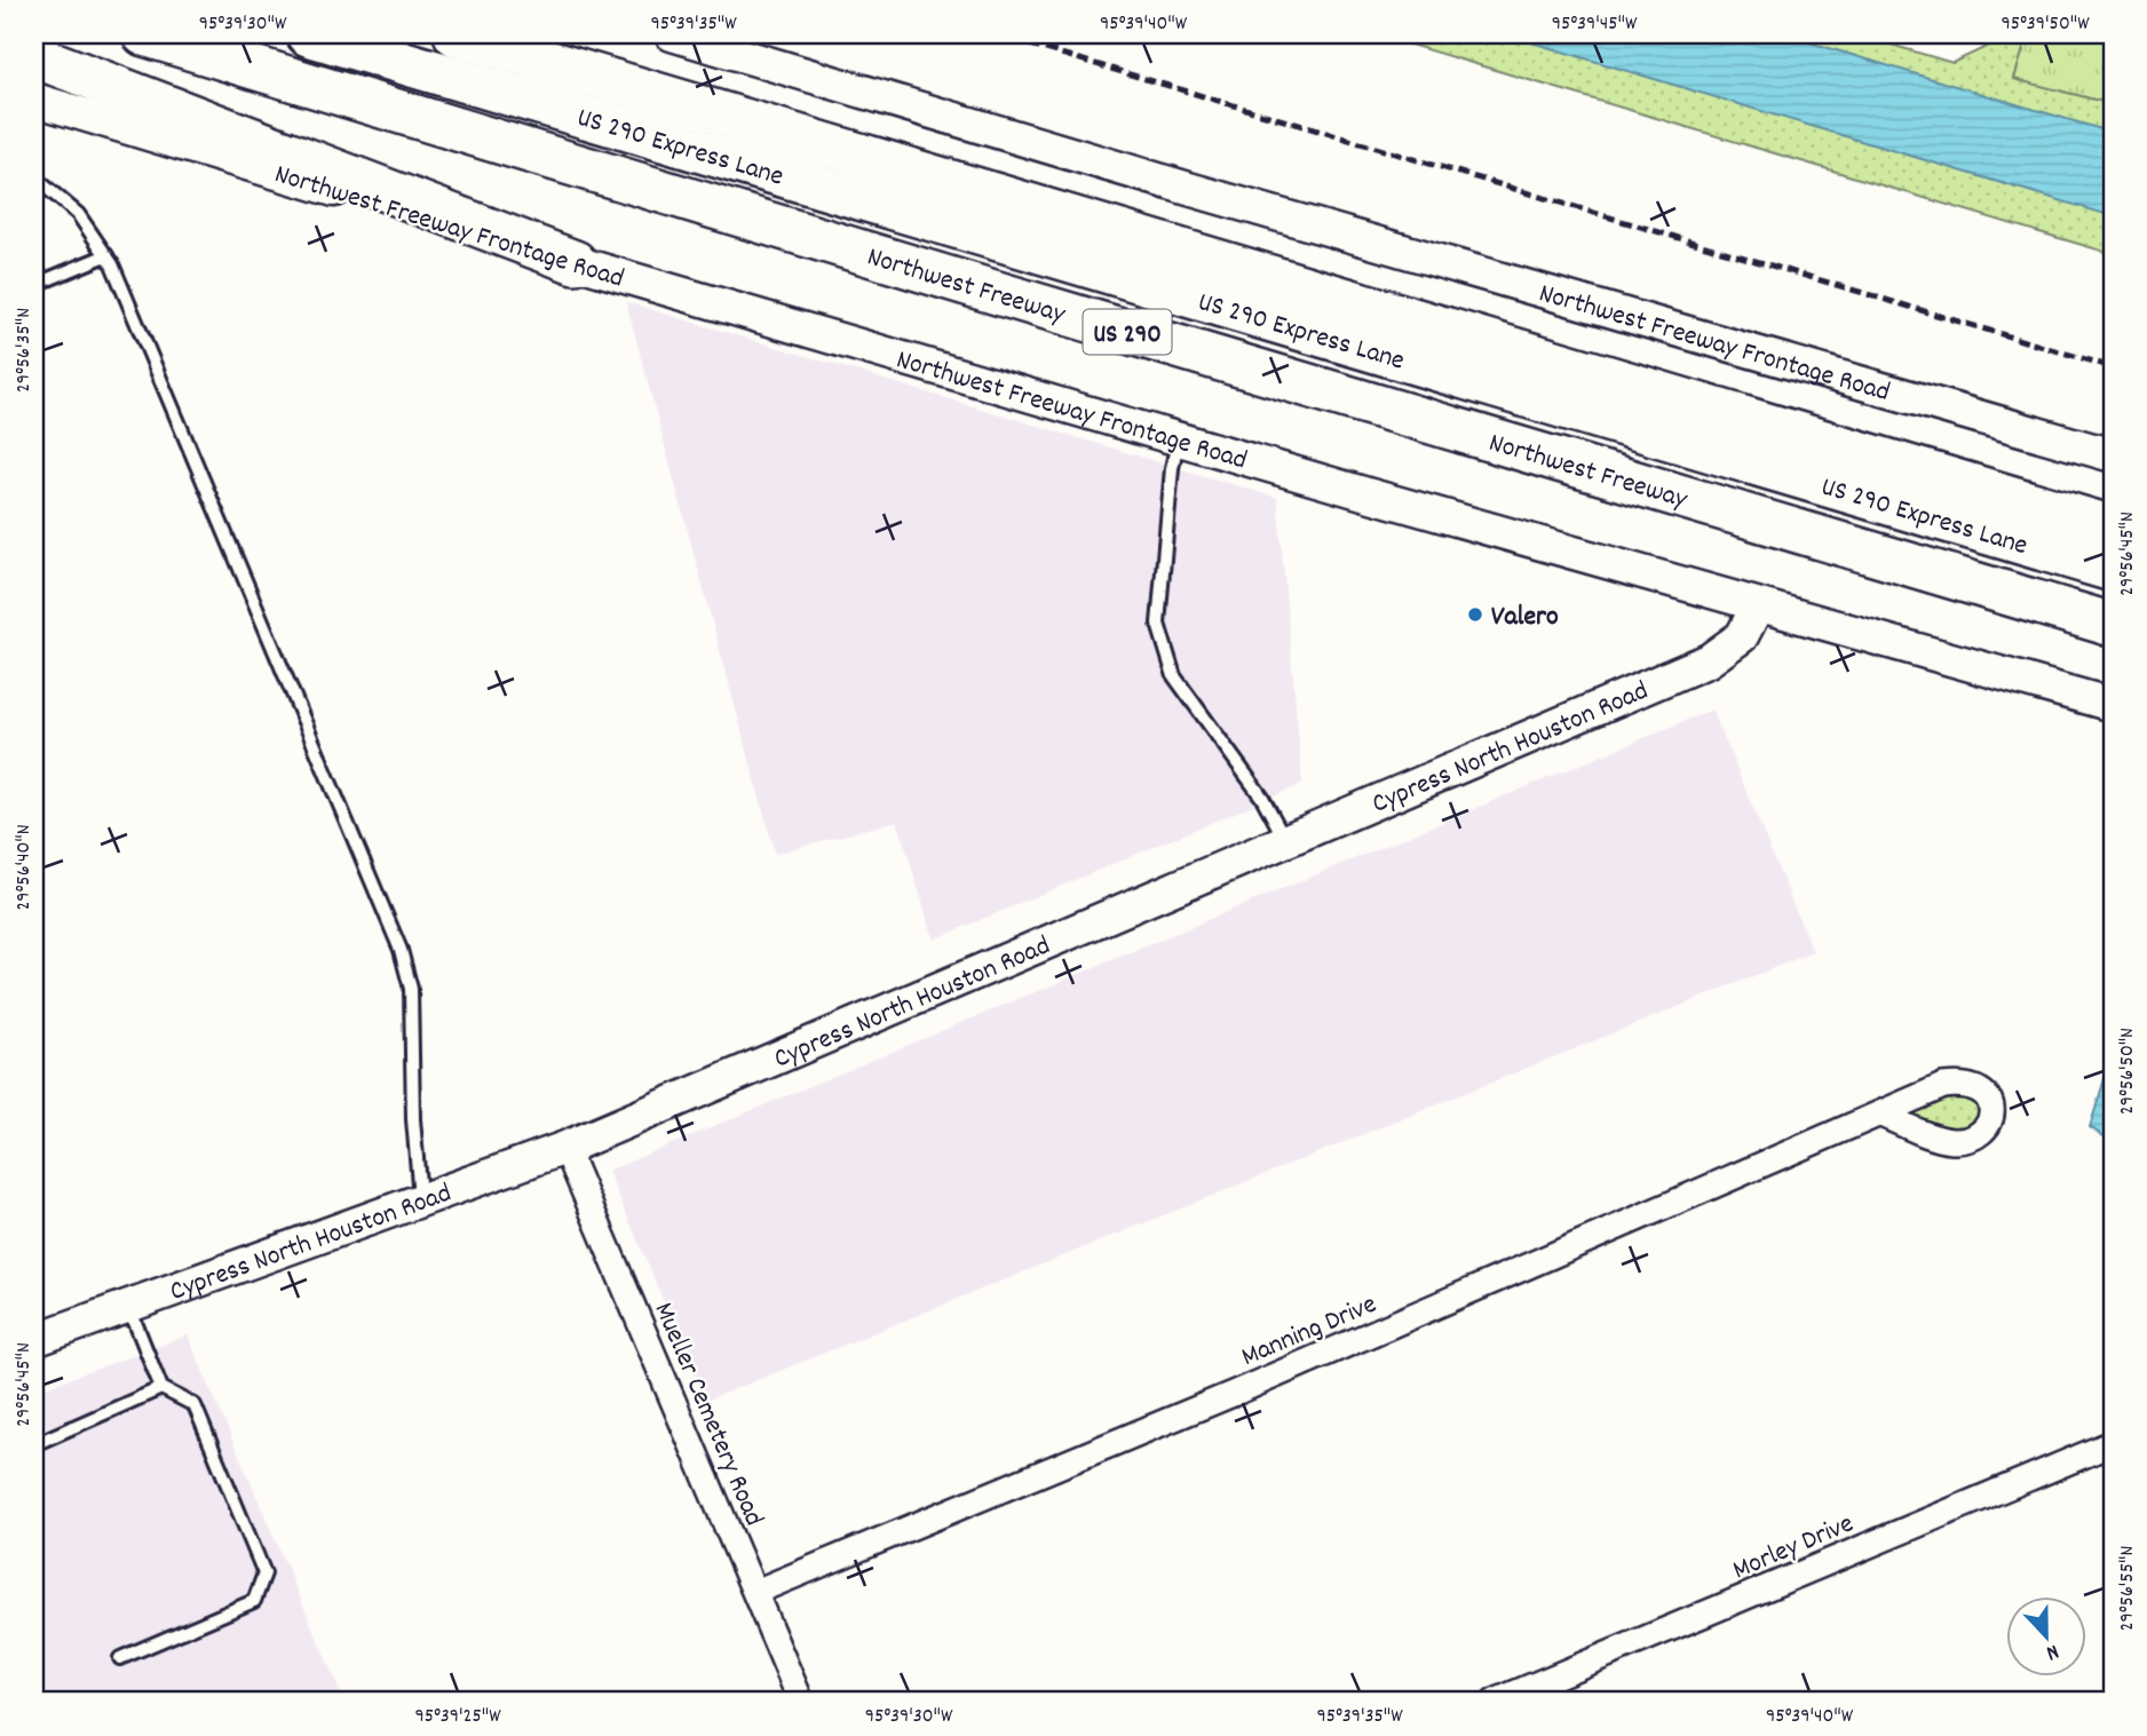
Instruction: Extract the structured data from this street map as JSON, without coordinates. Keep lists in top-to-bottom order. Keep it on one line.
{"streets":{"highway":["US 290 Express Lane","Northwest Freeway","US 290"],"main road":["Northwest Freeway Frontage Road","Cypress North Houston Road"],"street":["Manning Drive","Mueller Cemetery Road","Morley Drive"]},"crossings":[["Northwest Freeway Frontage Road","Cypress North Houston Road"],["Cypress North Houston Road","Mueller Cemetery Road"],["Manning Drive","Mueller Cemetery Road"]],"places":["Valero"],"north":"bottom","coordinates":["95°39'30\"W","95°39'35\"W","95°39'40\"W","95°39'45\"W","95°39'50\"W","29°56'35\"N","29°56'45\"N","29°56'40\"N","29°56'50\"N","29°56'55\"N","95°39'25\"W"]}
